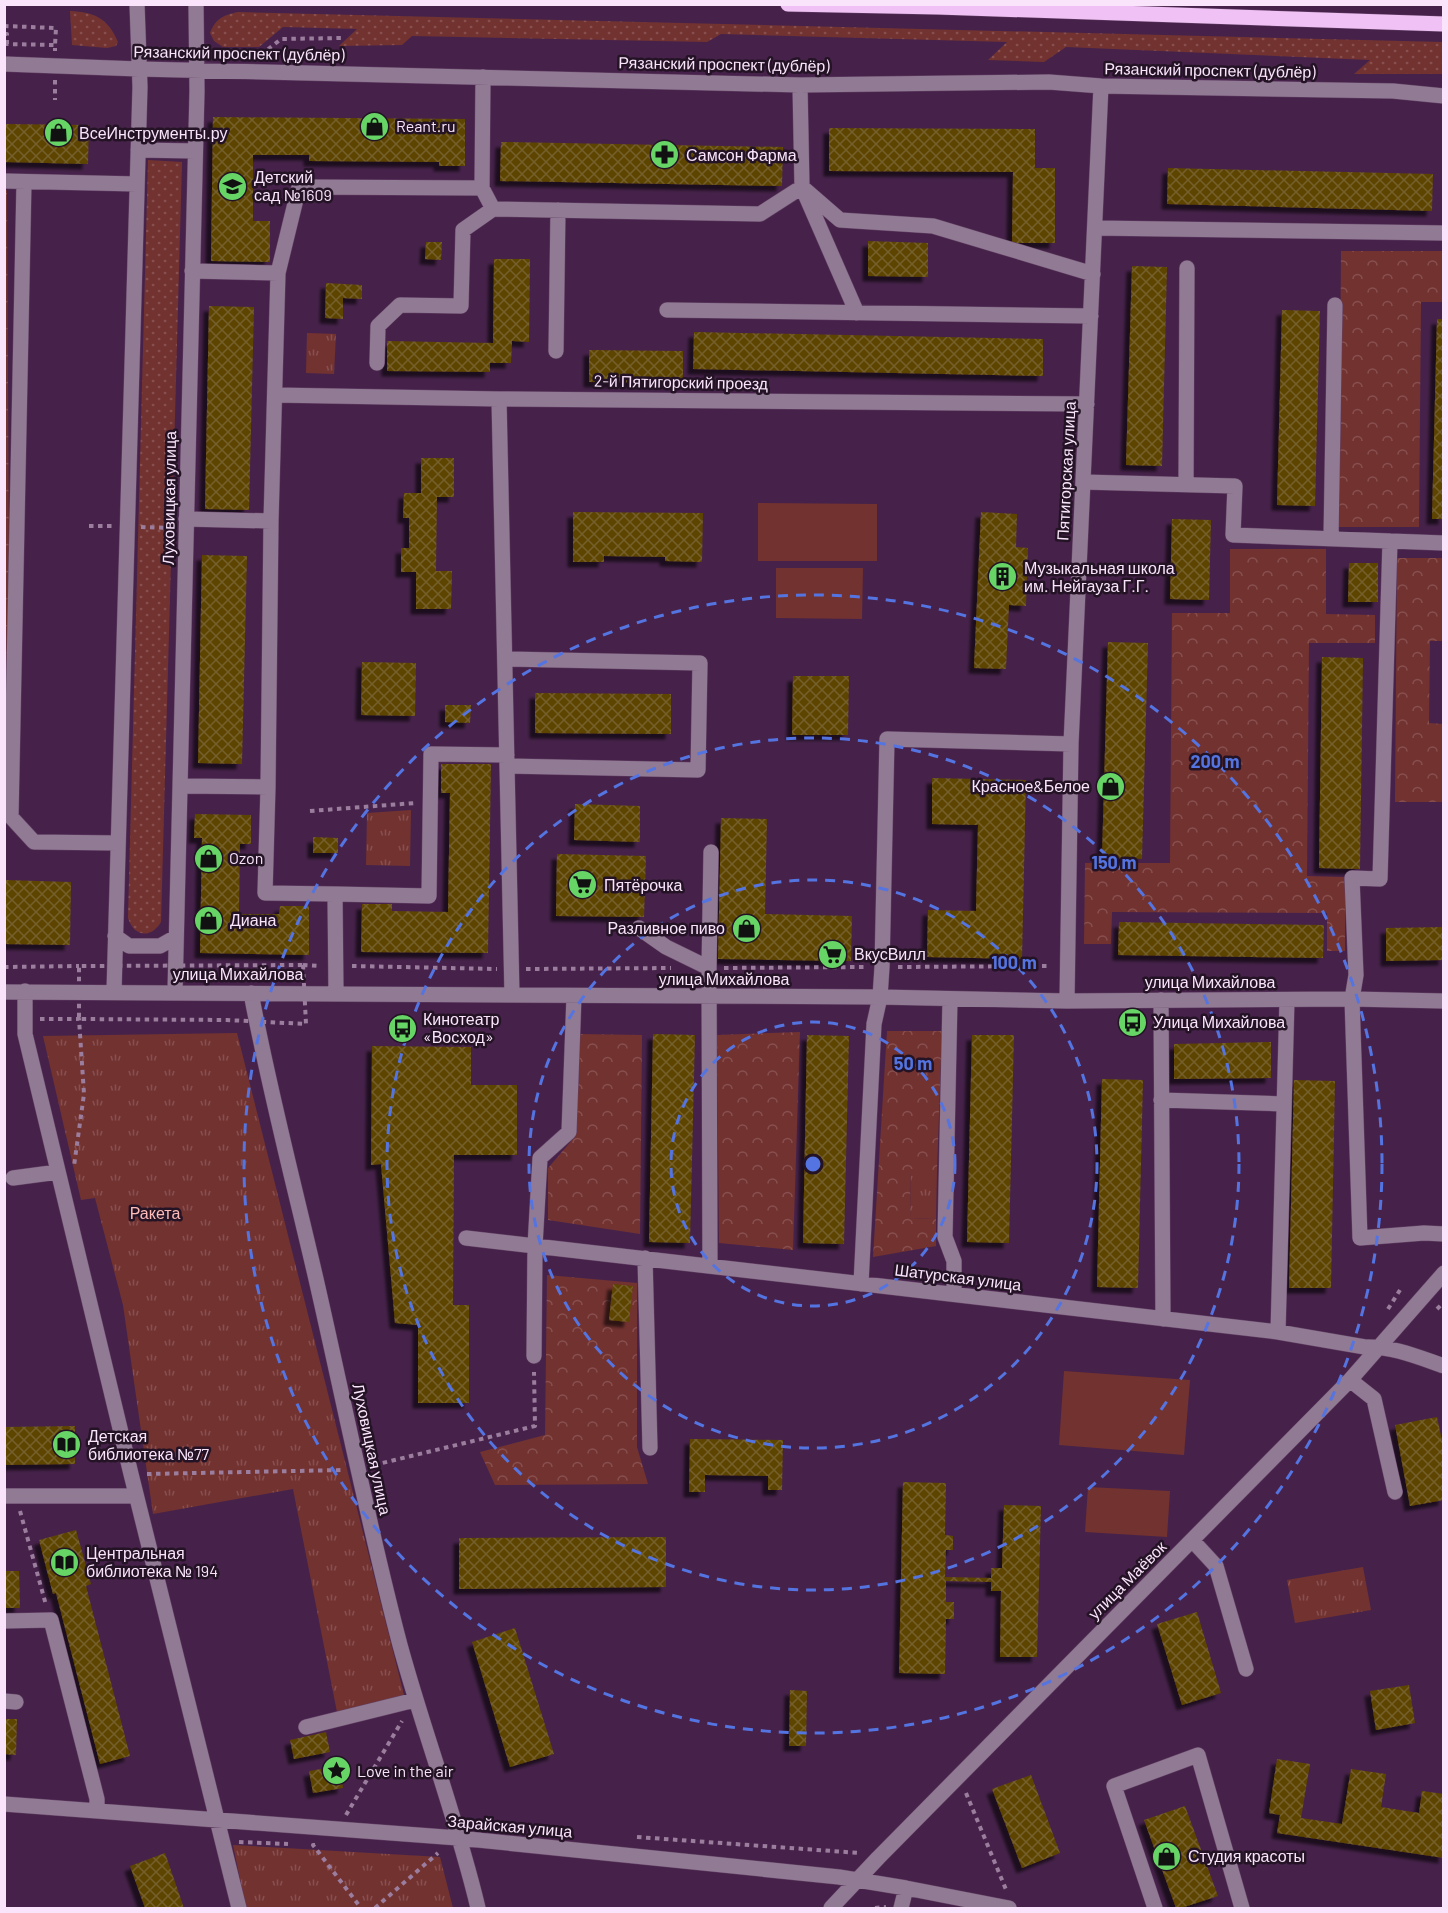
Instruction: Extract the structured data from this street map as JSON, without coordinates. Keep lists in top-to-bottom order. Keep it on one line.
{"streets":{"street":["Рязанский проспект (дублёр)","2-й Пятигорский проезд","Пятигорская улица","Луховицкая улица","улица Михайлова","Шатурская улица","улица Маёвок","Зарайская улица"]},"crossings":[["Рязанский проспект (дублёр)","Пятигорская улица"],["Рязанский проспект (дублёр)","Луховицкая улица"],["2-й Пятигорский проезд","Пятигорская улица"],["Пятигорская улица","улица Михайлова"],["Луховицкая улица","улица Михайлова"],["Луховицкая улица","Зарайская улица"],["Шатурская улица","улица Маёвок"],["улица Маёвок","Зарайская улица"]],"parks":["Ракета"],"places":{"shop":["Reant.ru","ВсеИнструменты.ру","Красное&Белое","Ozon","Диана","Разливное пиво","Студия красоты"],"pharmacy":["Самсон Фарма"],"school or university":["Детский сад №1609"],"building":["Музыкальная школа им. Нейгауза Г.Г."],"supermarket":["Пятёрочка","ВкусВилл"],"bus stop":["Улица Михайлова","Кинотеатр «Восход»"],"library":["Детская библиотека №77","Центральная библиотека № 194"],"place":["Love in the air"]},"rings":["200 m","150 m","100 m","50 m"]}
